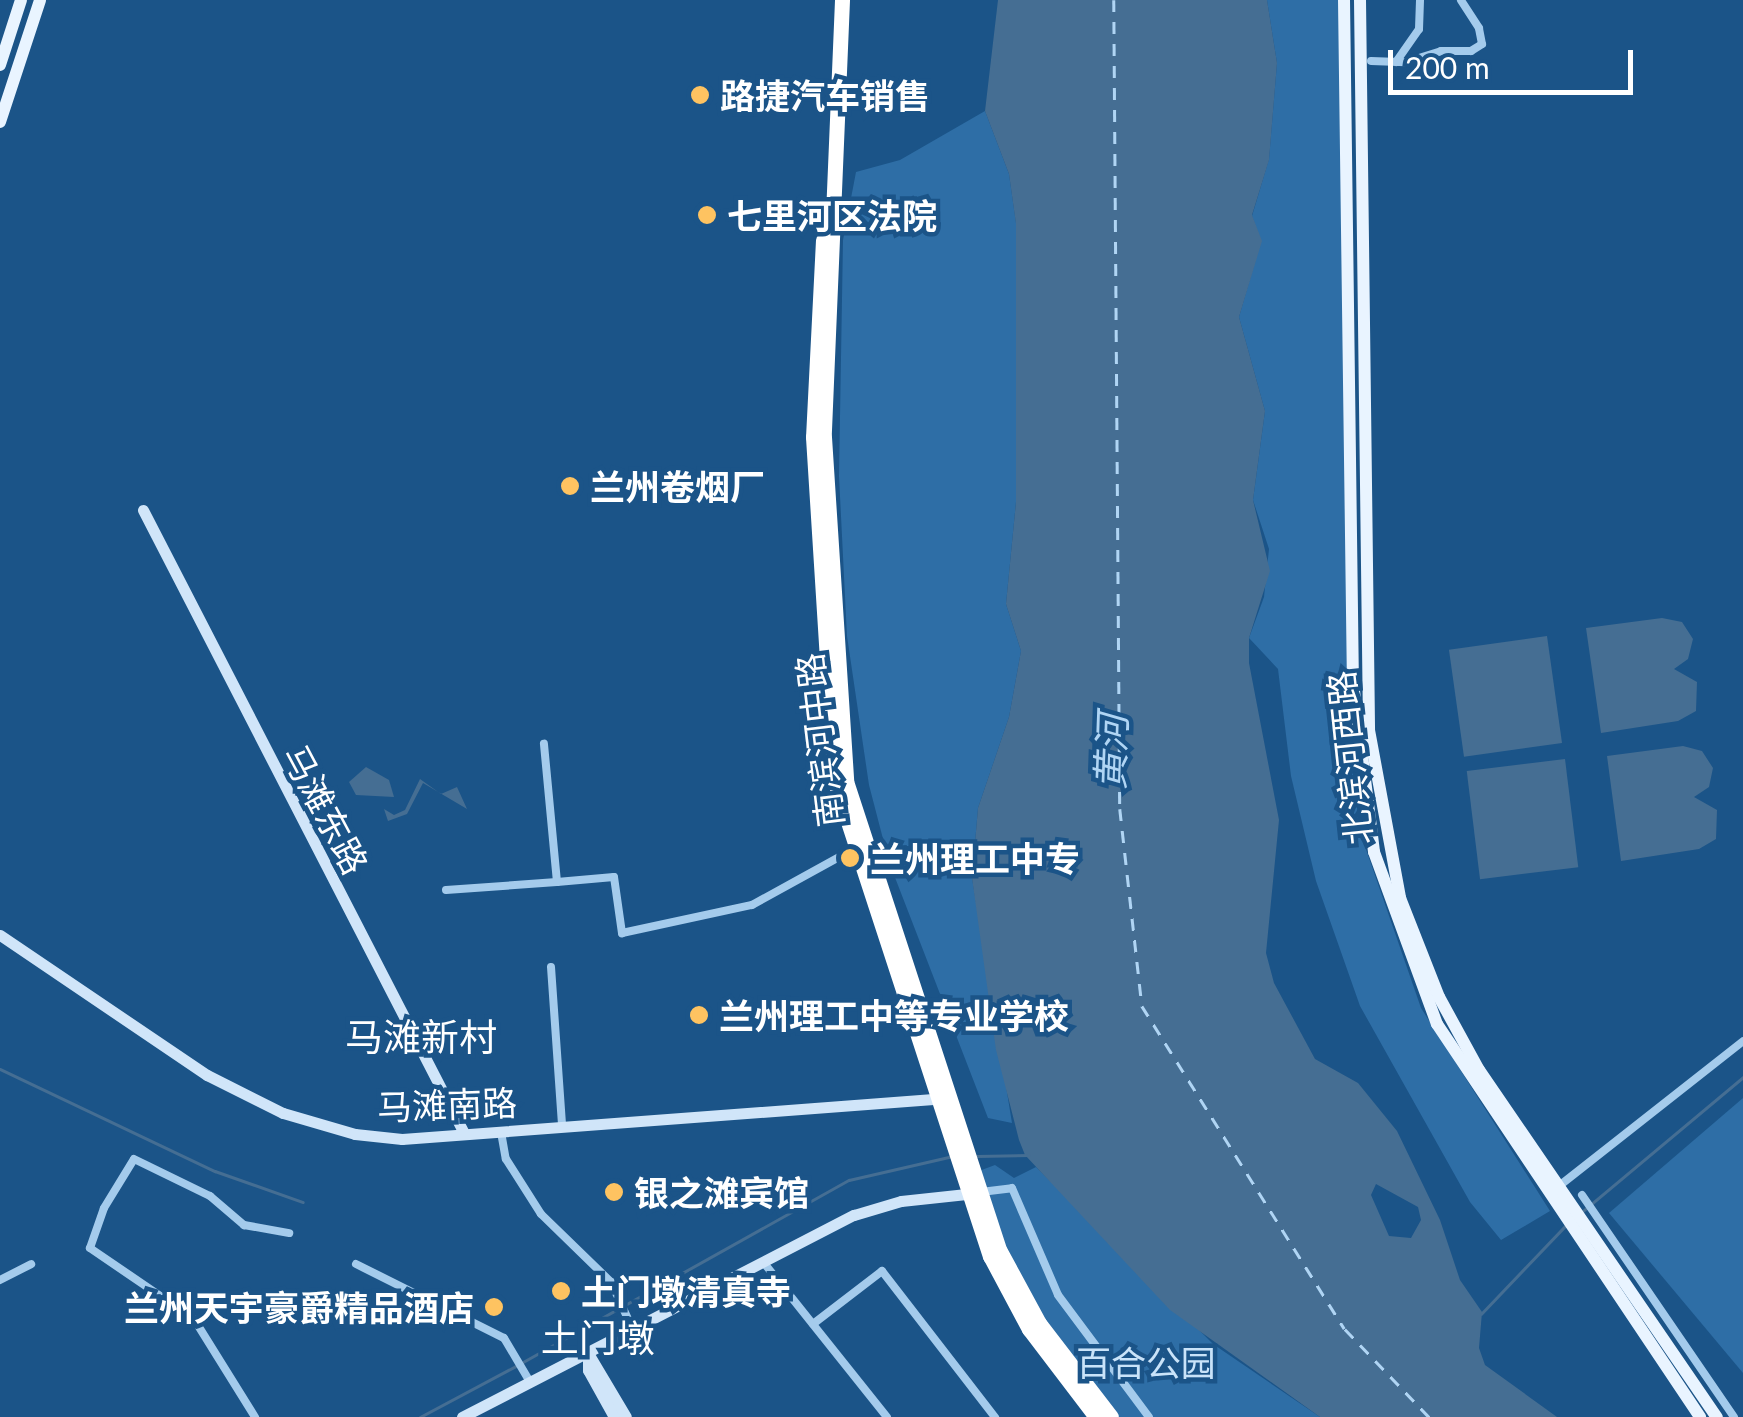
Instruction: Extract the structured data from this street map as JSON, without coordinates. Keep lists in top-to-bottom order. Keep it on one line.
{"streets":{"highway":["南滨河中路"],"main road":["北滨河西路","马滩东路","马滩南路"]},"crossings":[["南滨河中路","马滩南路"],["马滩东路","马滩南路"]],"districts":["马滩新村","土门墩"],"water":["黄河"],"parks":["百合公园"],"places":["路捷汽车销售","七里河区法院","兰州卷烟厂","兰州理工中专","兰州理工中等专业学校","银之滩宾馆","土门墩清真寺","兰州天宇豪爵精品酒店"],"scale_bar":"200 m"}
